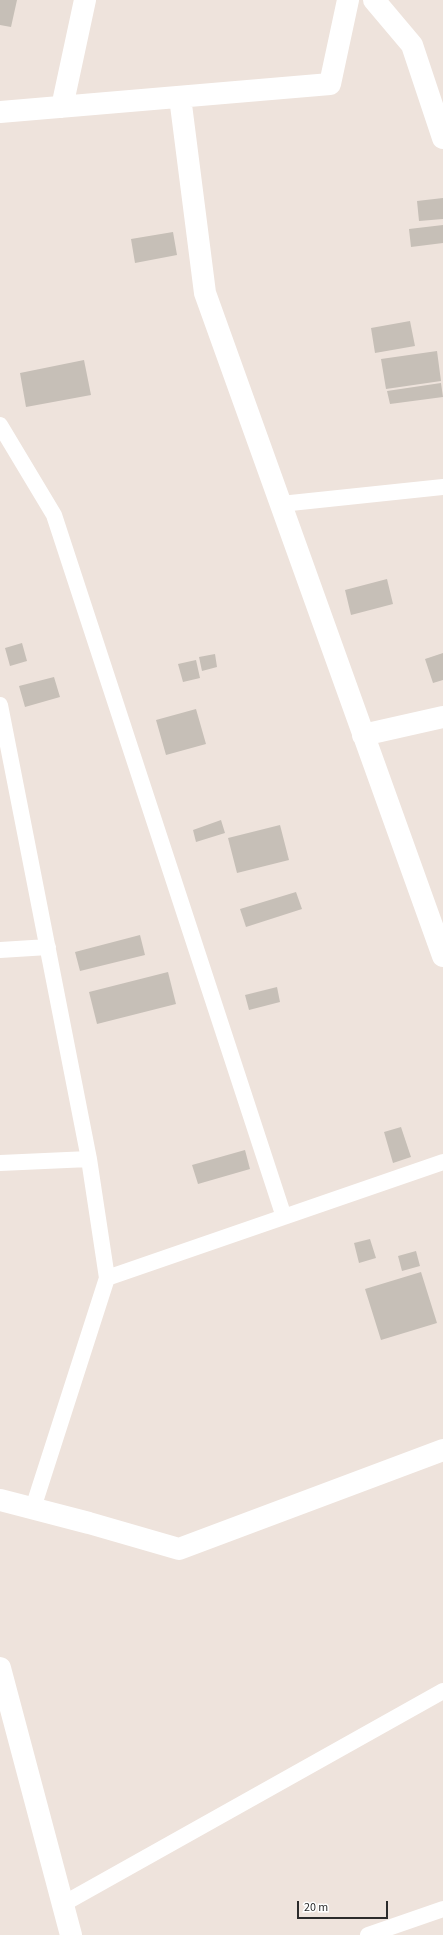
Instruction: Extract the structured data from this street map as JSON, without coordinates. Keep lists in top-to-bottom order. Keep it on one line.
{"scale_bar":"20 m"}
